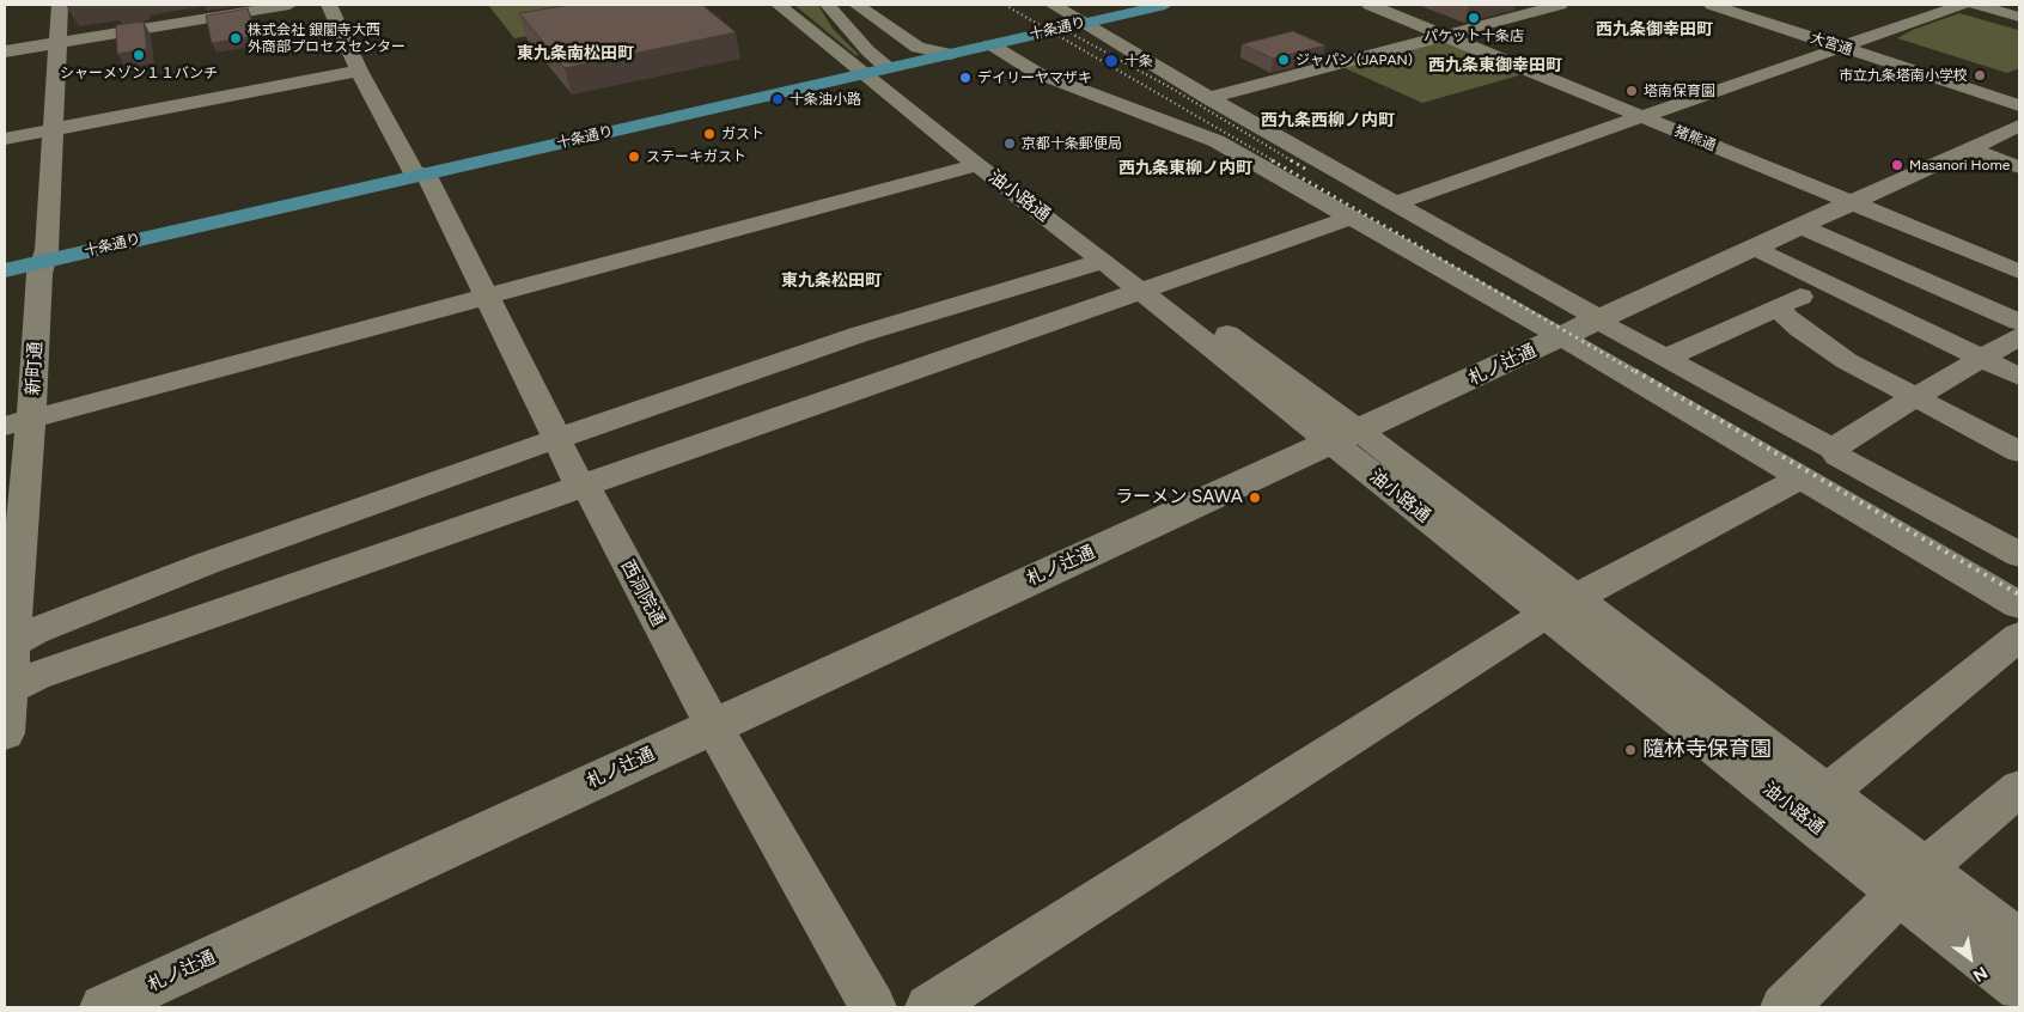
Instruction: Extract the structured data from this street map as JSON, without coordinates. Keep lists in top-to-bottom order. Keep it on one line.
{"streets":{"main road":["十条通り"],"street":["大宮通","猪熊通","油小路通","札ノ辻通","新町通","西洞院通"]},"crossings":[["十条通り","油小路通"],["十条通り","新町通"],["十条通り","西洞院通"],["猪熊通","札ノ辻通"],["油小路通","札ノ辻通"],["札ノ辻通","西洞院通"]],"districts":["西九条御幸田町","東九条南松田町","西九条東御幸田町","西九条西柳ノ内町","西九条東柳ノ内町","東九条松田町"],"places":["パケット十条店","株式会社 銀閣寺大西 外商部プロセスセンター","シャーメゾン１１バンチ","ジャパン (JAPAN)","十条","市立九条塔南小学校","デイリーヤマザキ","塔南保育園","十条油小路","ガスト","京都十条郵便局","ステーキガスト","Masanori Home","ラーメン SAWA","隨林寺保育園"],"north":"bottom right"}
